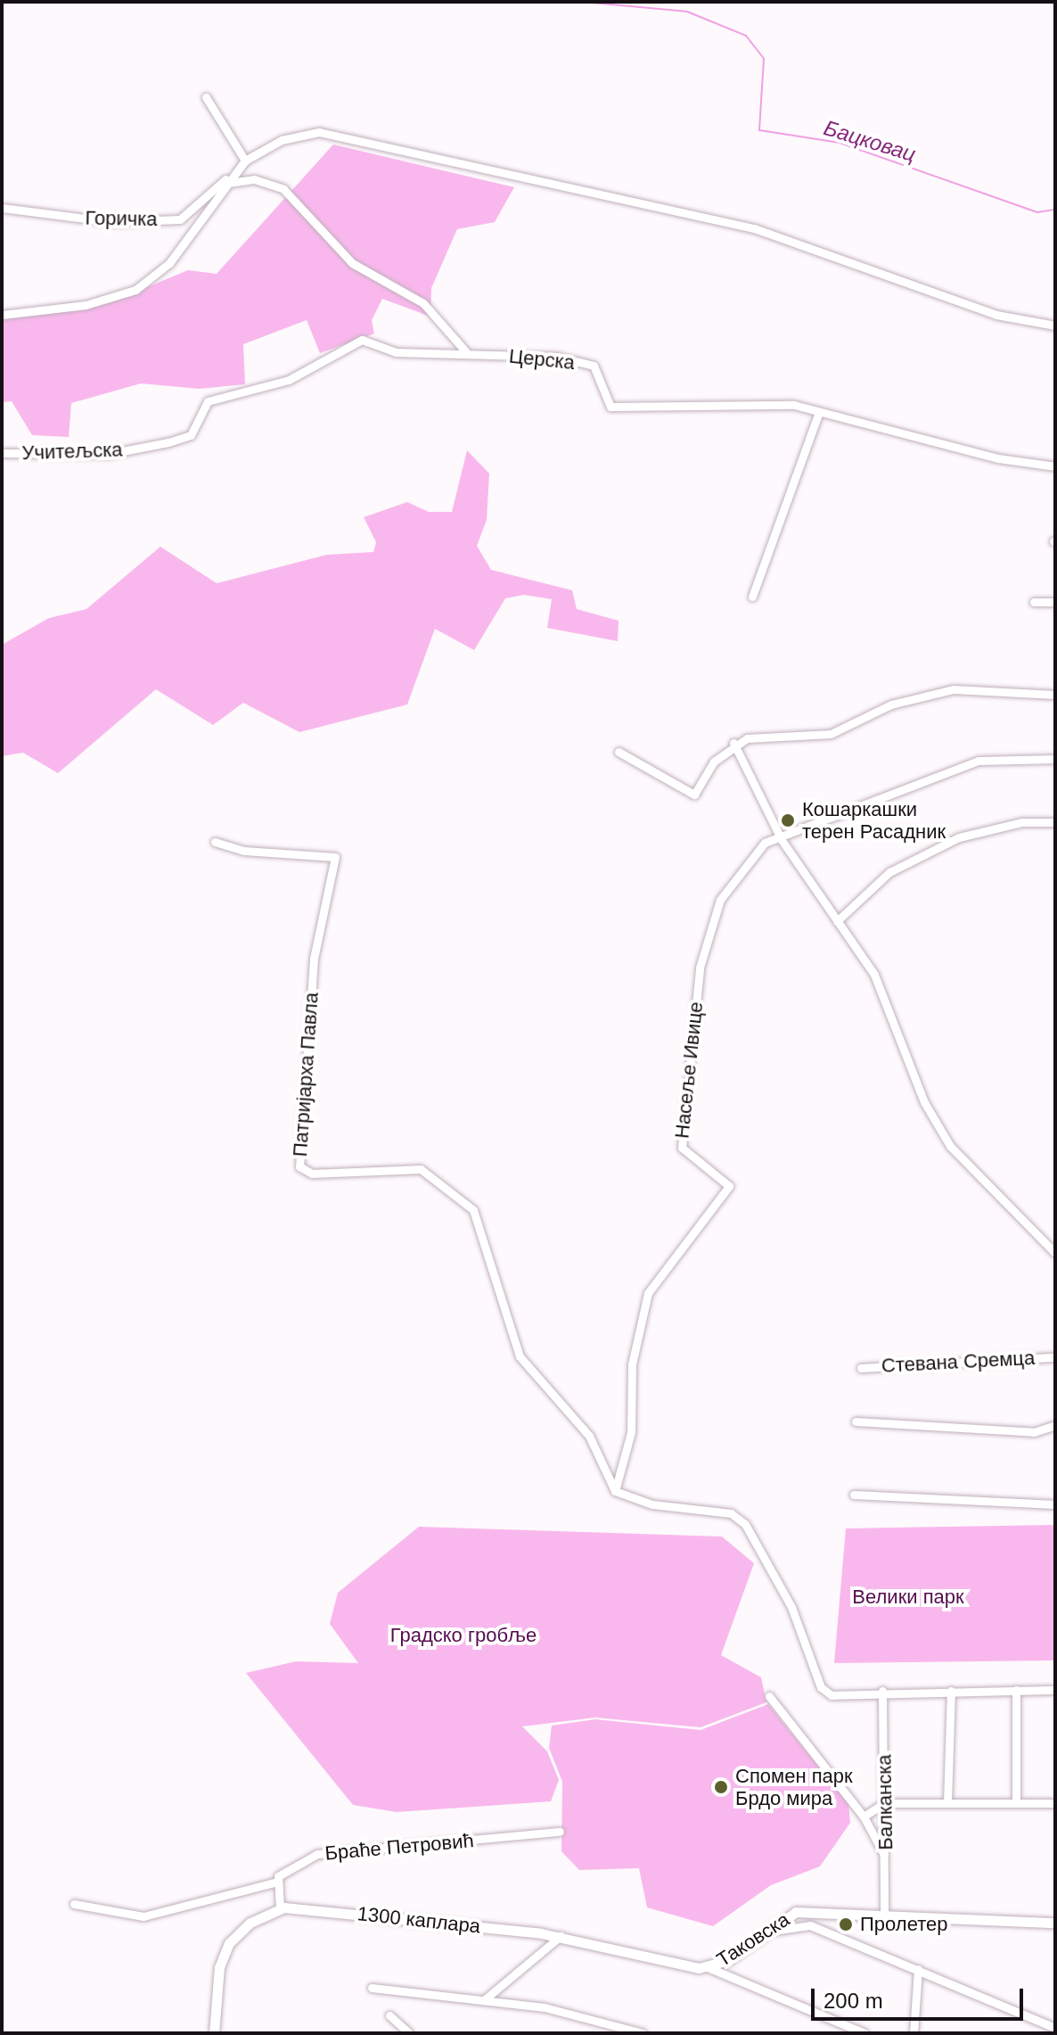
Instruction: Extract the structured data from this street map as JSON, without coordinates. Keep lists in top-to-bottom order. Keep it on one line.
{"streets":{"street":["Горичка","Церска","Учитељска","Насеље Ивице","Патријарха Павла","Стевана Сремца","Балканска","Браће Петровић","1300 каплара","Таковска"]},"crossings":[["Церска","Учитељска"],["Насеље Ивице","Патријарха Павла"],["Балканска","Таковска"],["1300 каплара","Таковска"]],"water":["Бацковац"],"parks":["Велики парк","Градско гробље"],"places":["Кошаркашки терен Расадник","Спомен парк Брдо мира","Пролетер"],"scale_bar":"200 m"}
